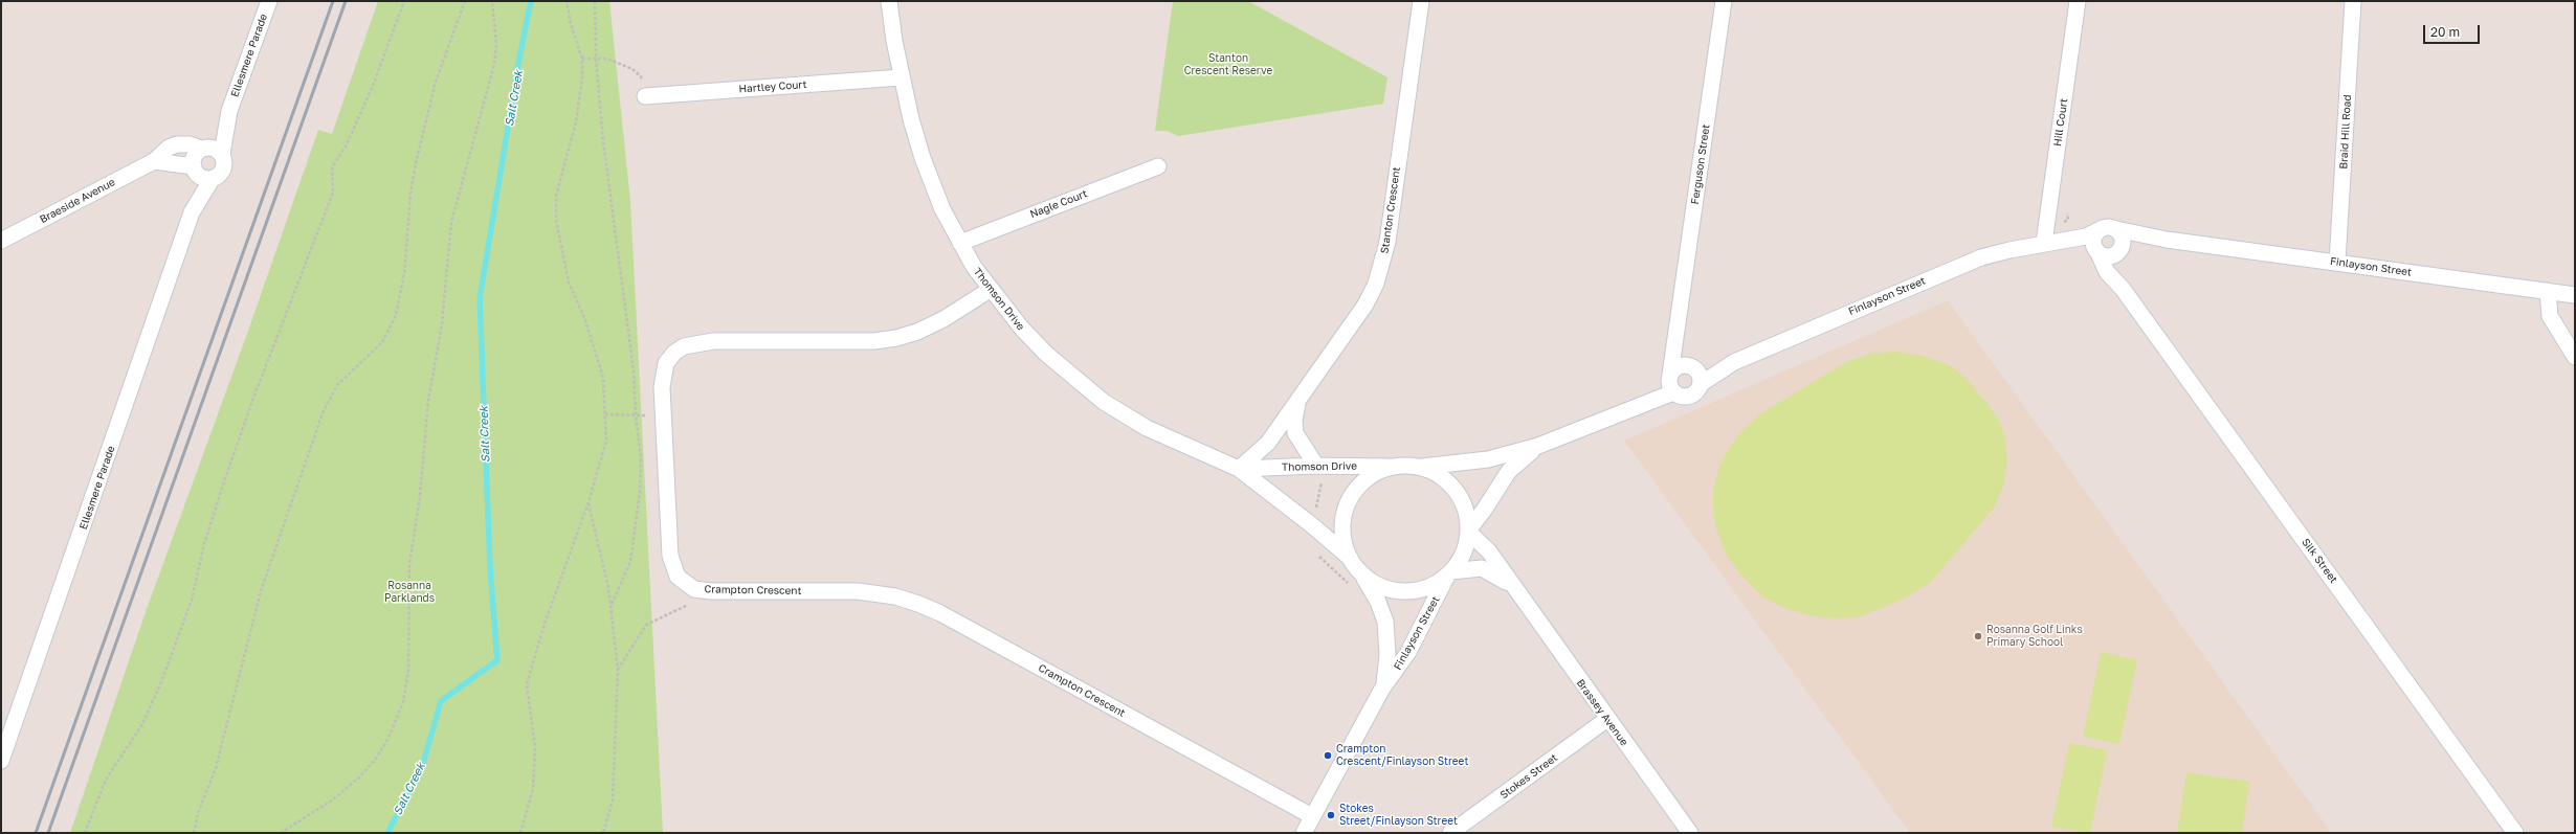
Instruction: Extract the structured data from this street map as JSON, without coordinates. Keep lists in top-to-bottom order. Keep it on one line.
{"streets":{"street":["Ellesmere Parade","Hartley Court","Hill Court","Braid Hill Road","Ferguson Street","Braeside Avenue","Nagle Court","Stanton Crescent","Finlayson Street","Thomson Drive","Silk Street","Crampton Crescent","Brassey Avenue","Stokes Street"]},"crossings":[["Ellesmere Parade","Braeside Avenue"],["Hartley Court","Thomson Drive"],["Hill Court","Finlayson Street"],["Braid Hill Road","Finlayson Street"],["Ferguson Street","Finlayson Street"],["Nagle Court","Thomson Drive"],["Stanton Crescent","Thomson Drive"],["Finlayson Street","Thomson Drive"],["Finlayson Street","Silk Street"],["Finlayson Street","Crampton Crescent"],["Finlayson Street","Brassey Avenue"],["Thomson Drive","Crampton Crescent"],["Thomson Drive","Brassey Avenue"],["Brassey Avenue","Stokes Street"]],"water":["Salt Creek"],"parks":["Stanton Crescent Reserve","Rosanna Parklands"],"places":["Rosanna Golf Links Primary School","Crampton Crescent/Finlayson Street","Stokes Street/Finlayson Street"],"scale_bar":"20 m"}
